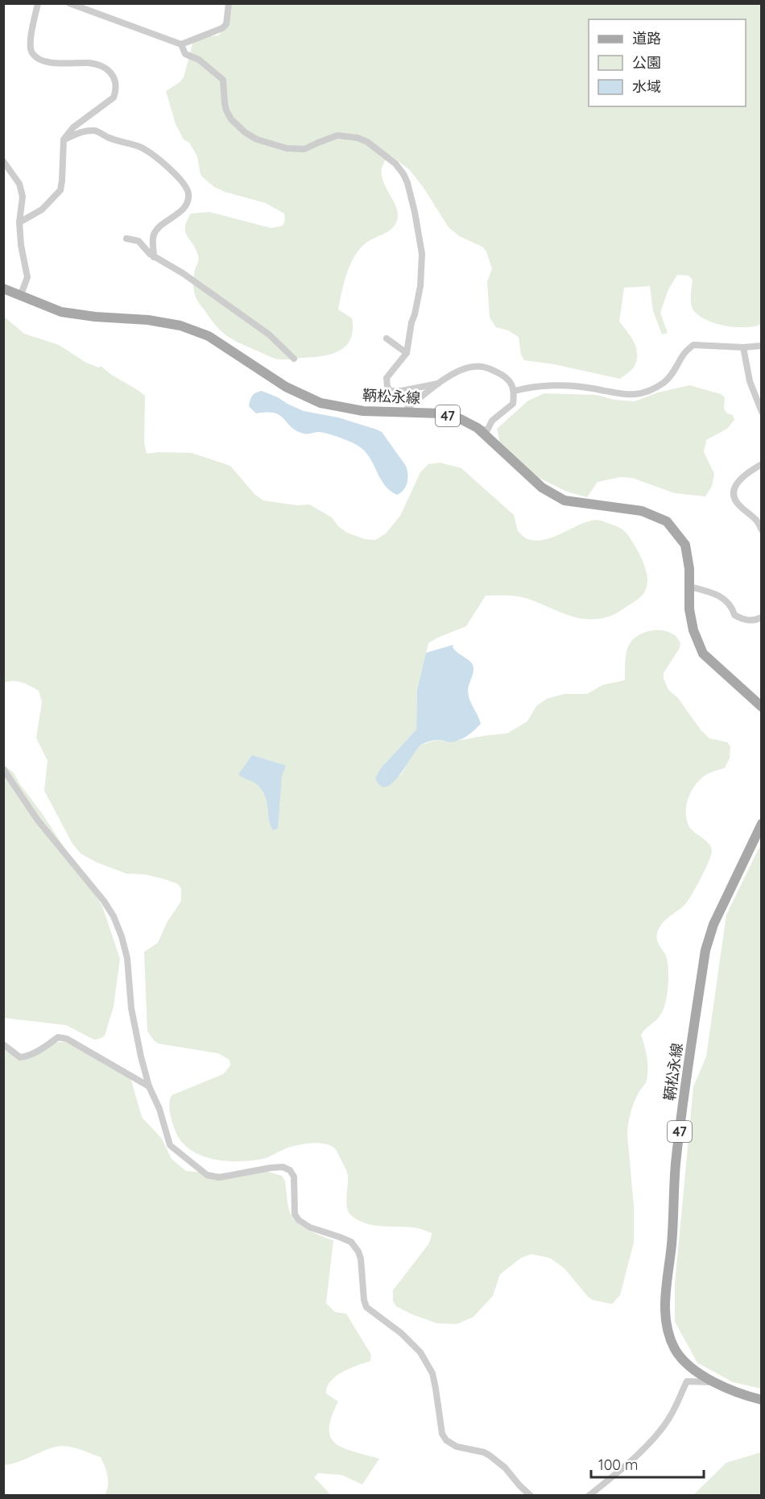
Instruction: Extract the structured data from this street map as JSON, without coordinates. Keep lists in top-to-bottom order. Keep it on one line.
{"streets":{"main road":["鞆松永線","47"]},"legend":["道路","公園","水域"],"scale_bar":"100 m"}
